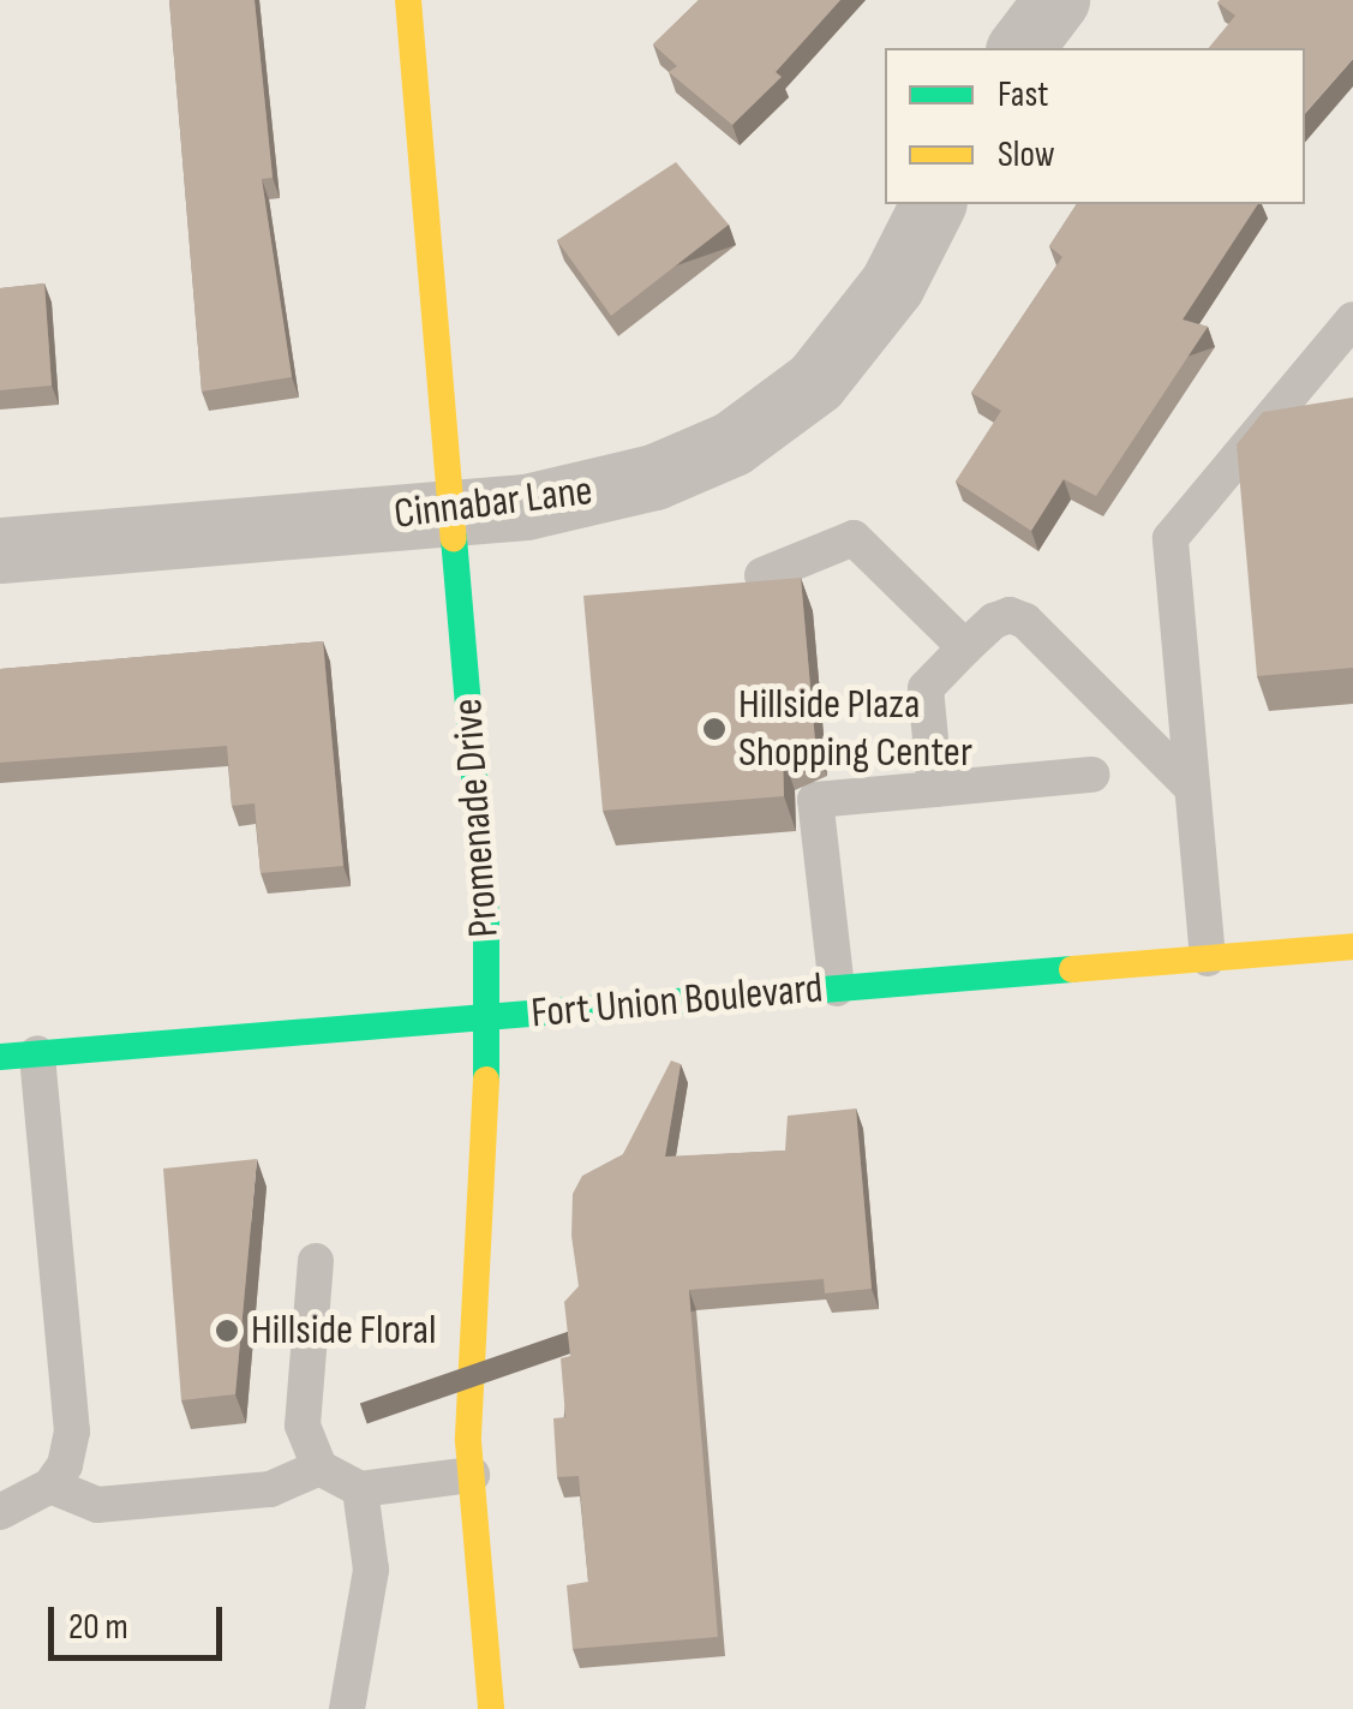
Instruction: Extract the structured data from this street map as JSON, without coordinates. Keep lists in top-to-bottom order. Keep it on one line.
{"streets":{"street":["Cinnabar Lane","Promenade Drive","Fort Union Boulevard"]},"crossings":[["Cinnabar Lane","Promenade Drive"],["Promenade Drive","Fort Union Boulevard"]],"places":["Hillside Plaza Shopping Center","Hillside Floral"],"legend":["Fast","Slow"],"scale_bar":"20 m"}
